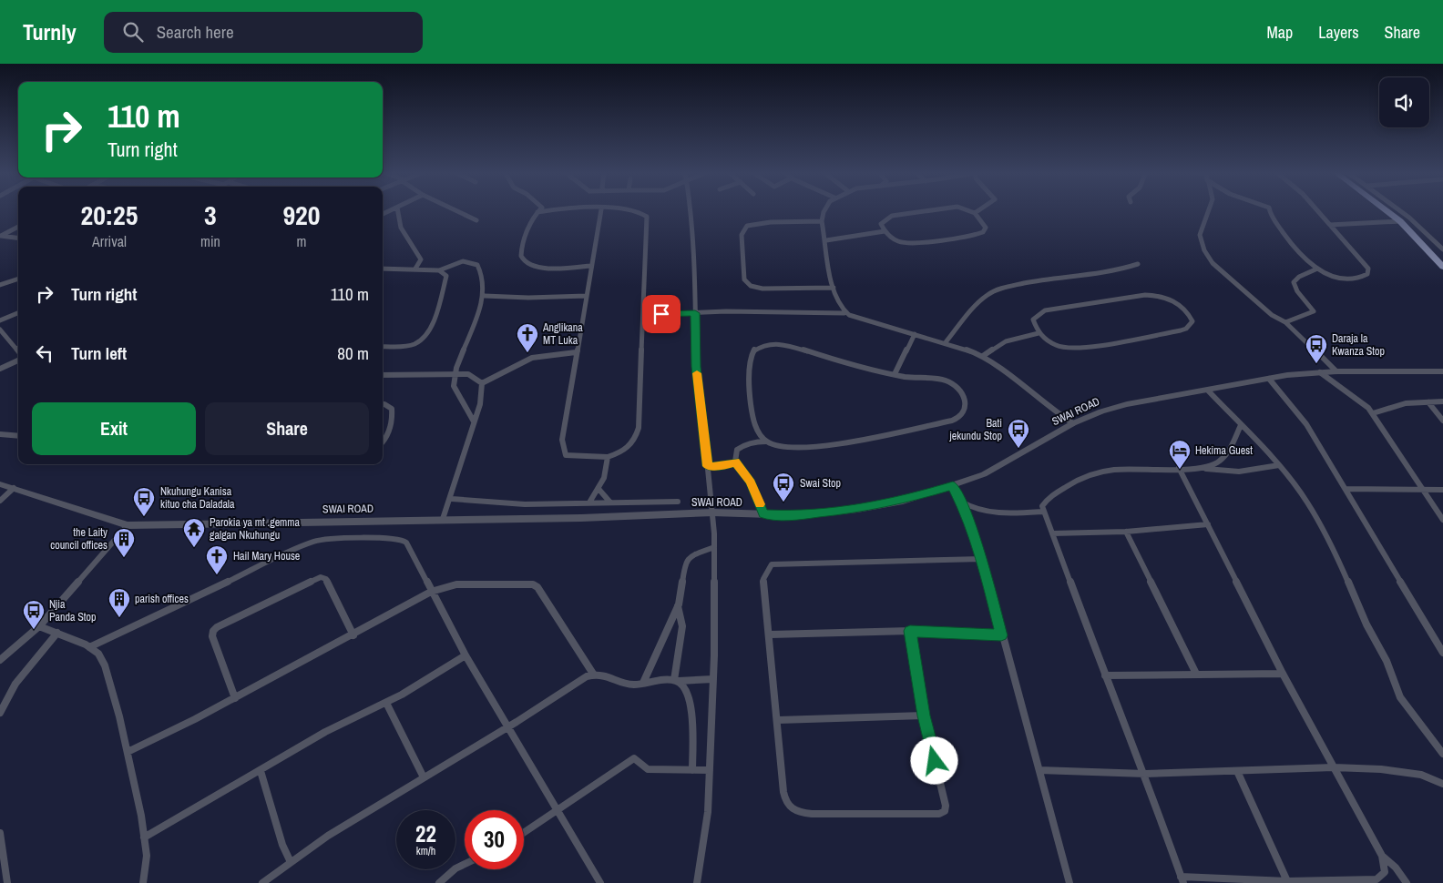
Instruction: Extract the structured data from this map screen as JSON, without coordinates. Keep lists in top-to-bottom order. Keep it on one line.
{"streets":{"street":["SWAI ROAD"]},"places":{"church":["Anglikana MT Luka","Hail Mary House"],"bus stop":["Daraja la Kwanza Stop","Bati jekundu Stop","Swai Stop","Nkuhungu Kanisa kituo cha Daladala","Njia Panda Stop"],"hotel":["Hekima Guest"],"temple":["Parokia ya mt .gemma galgan Nkuhungu"],"building":["the Laity council offices","parish offices"]},"page":{"header":"Turnly","search":"Search here","nav":["Map","Layers","Share"],"turn":["110 m","Turn right"],"eta":["20:25","Arrival","3","min","920","m"],"list":[{"name":"Turn right","value":"110 m"},{"name":"Turn left","value":"80 m"}],"buttons":["Exit","Share"],"speed":"22 km/h","limit":"30"}}
